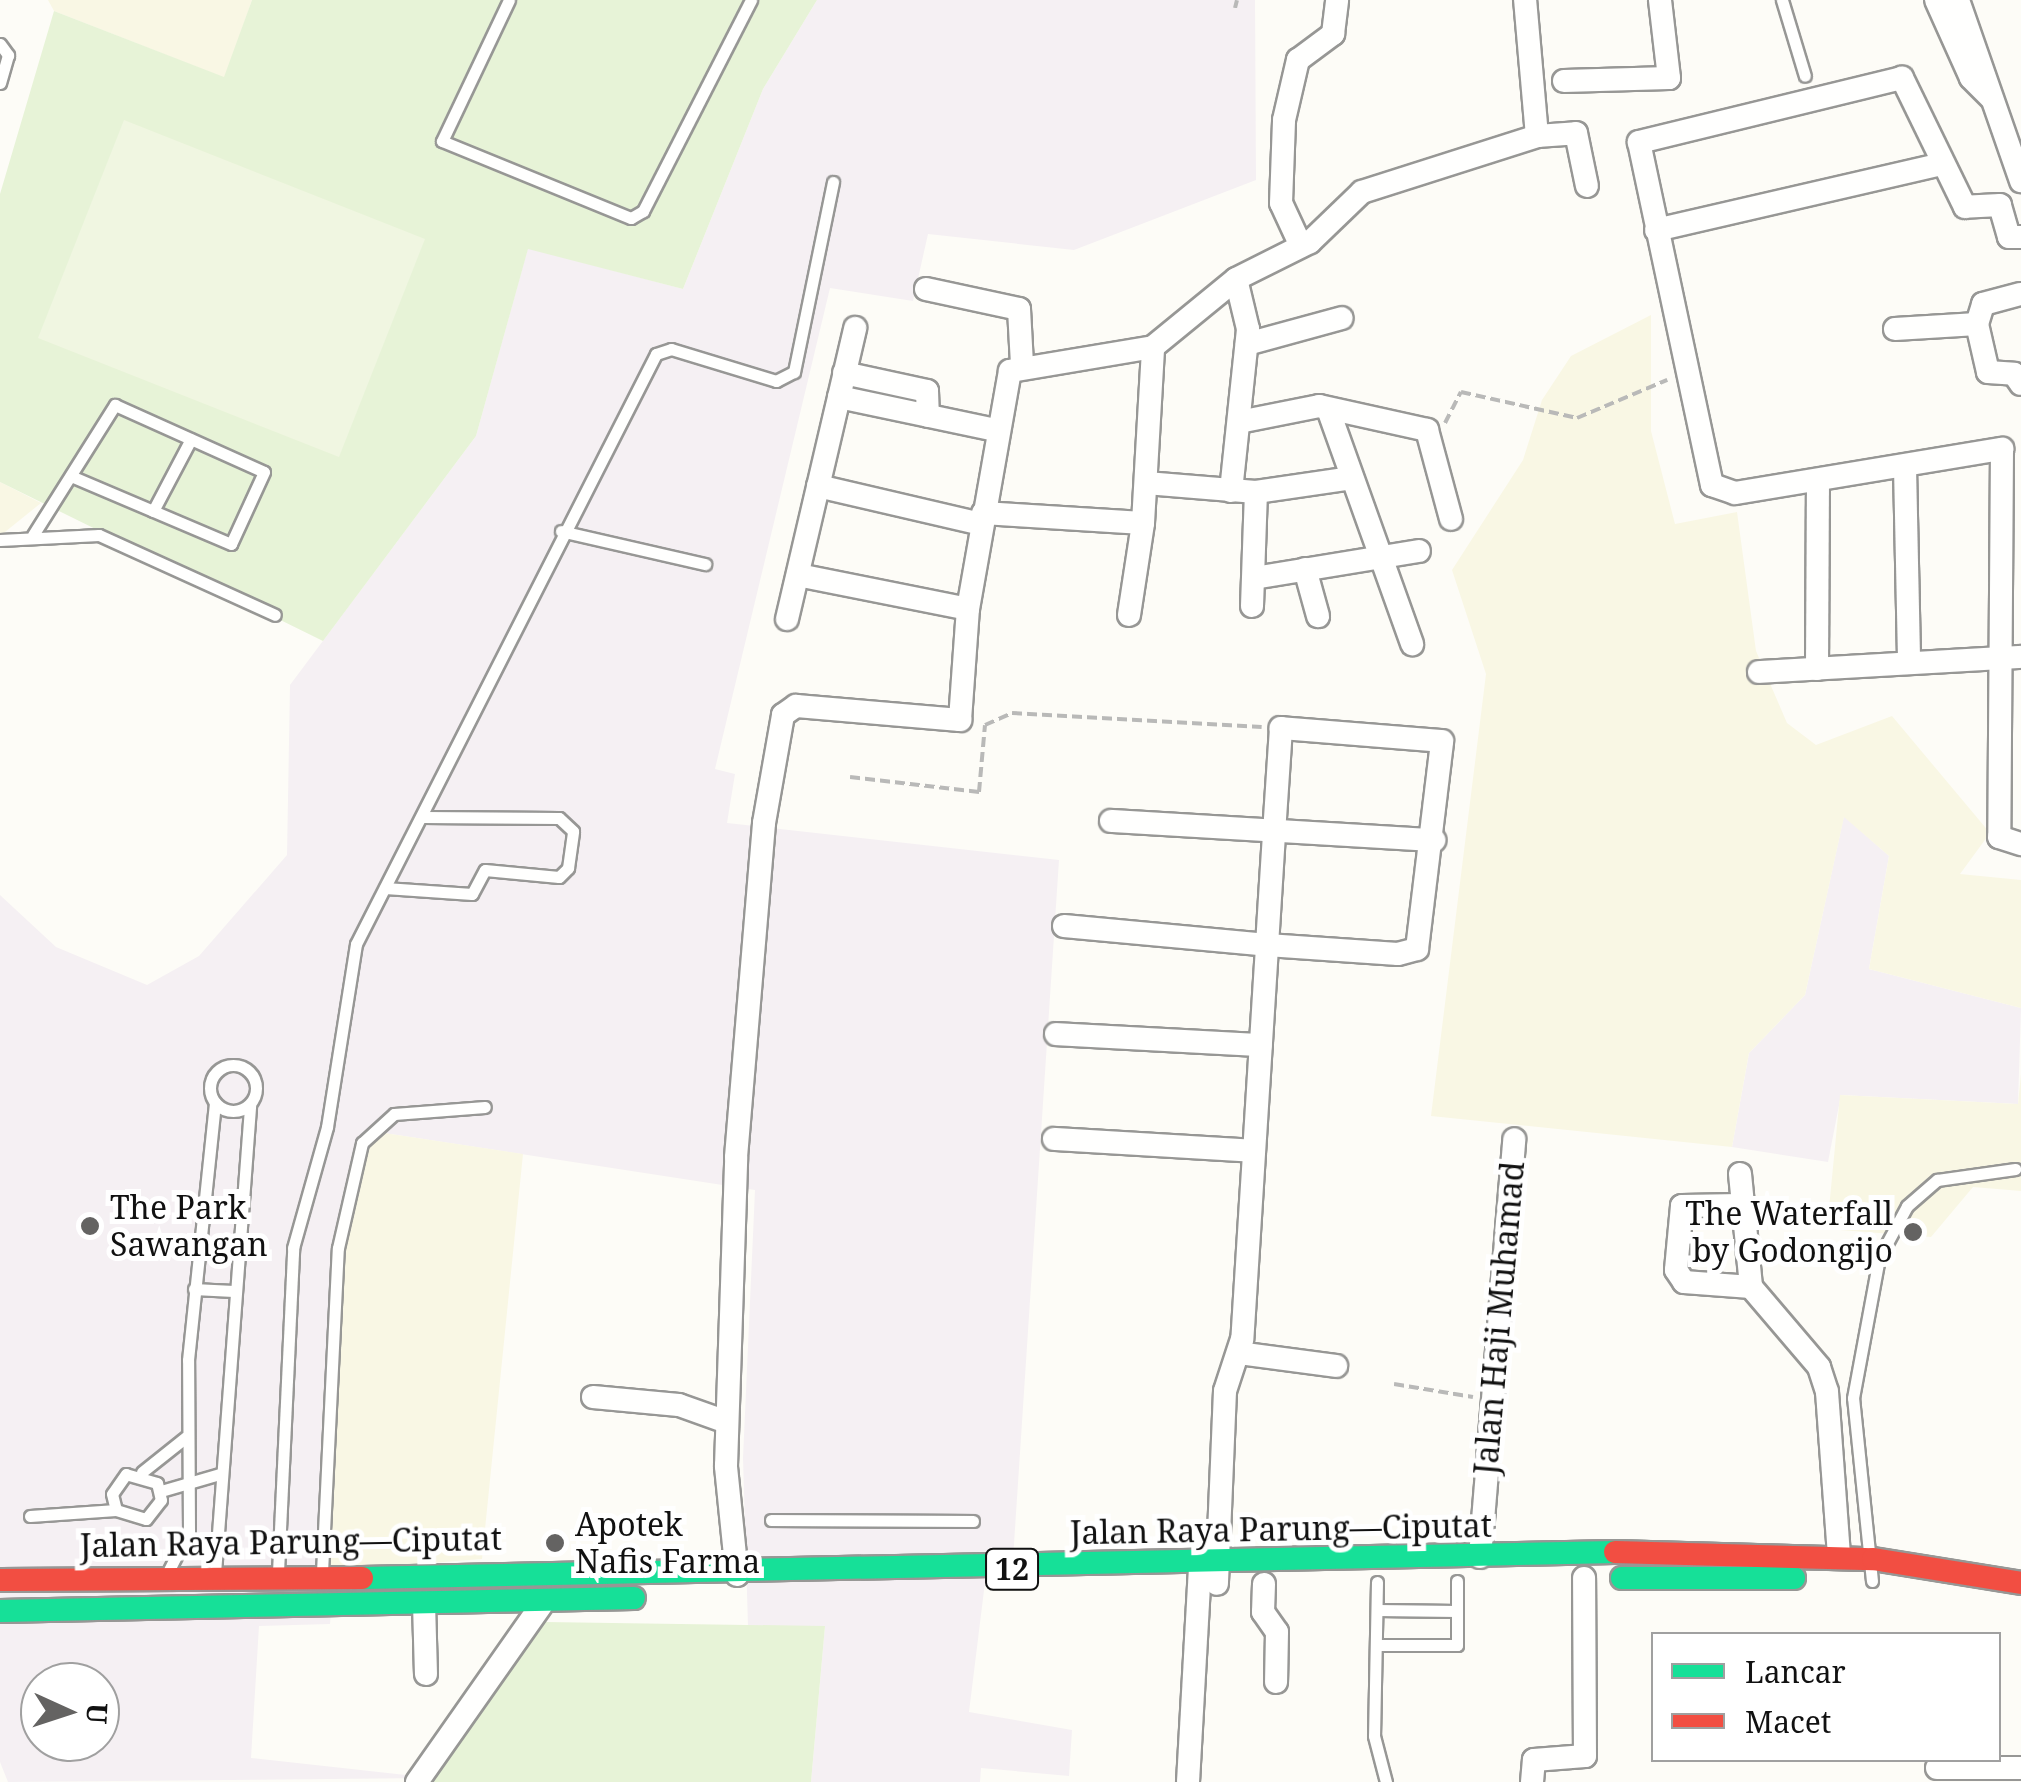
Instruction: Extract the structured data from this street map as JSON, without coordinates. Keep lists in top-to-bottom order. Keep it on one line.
{"streets":{"highway":["Jalan Raya Parung—Ciputat","12"],"street":["Jalan Haji Muhamad"]},"crossings":[["Jalan Haji Muhamad","Jalan Raya Parung—Ciputat"]],"places":["The Park Sawangan","The Waterfall by Godongijo","Apotek Nafis Farma"],"legend":["Lancar","Macet"],"north":"right"}
